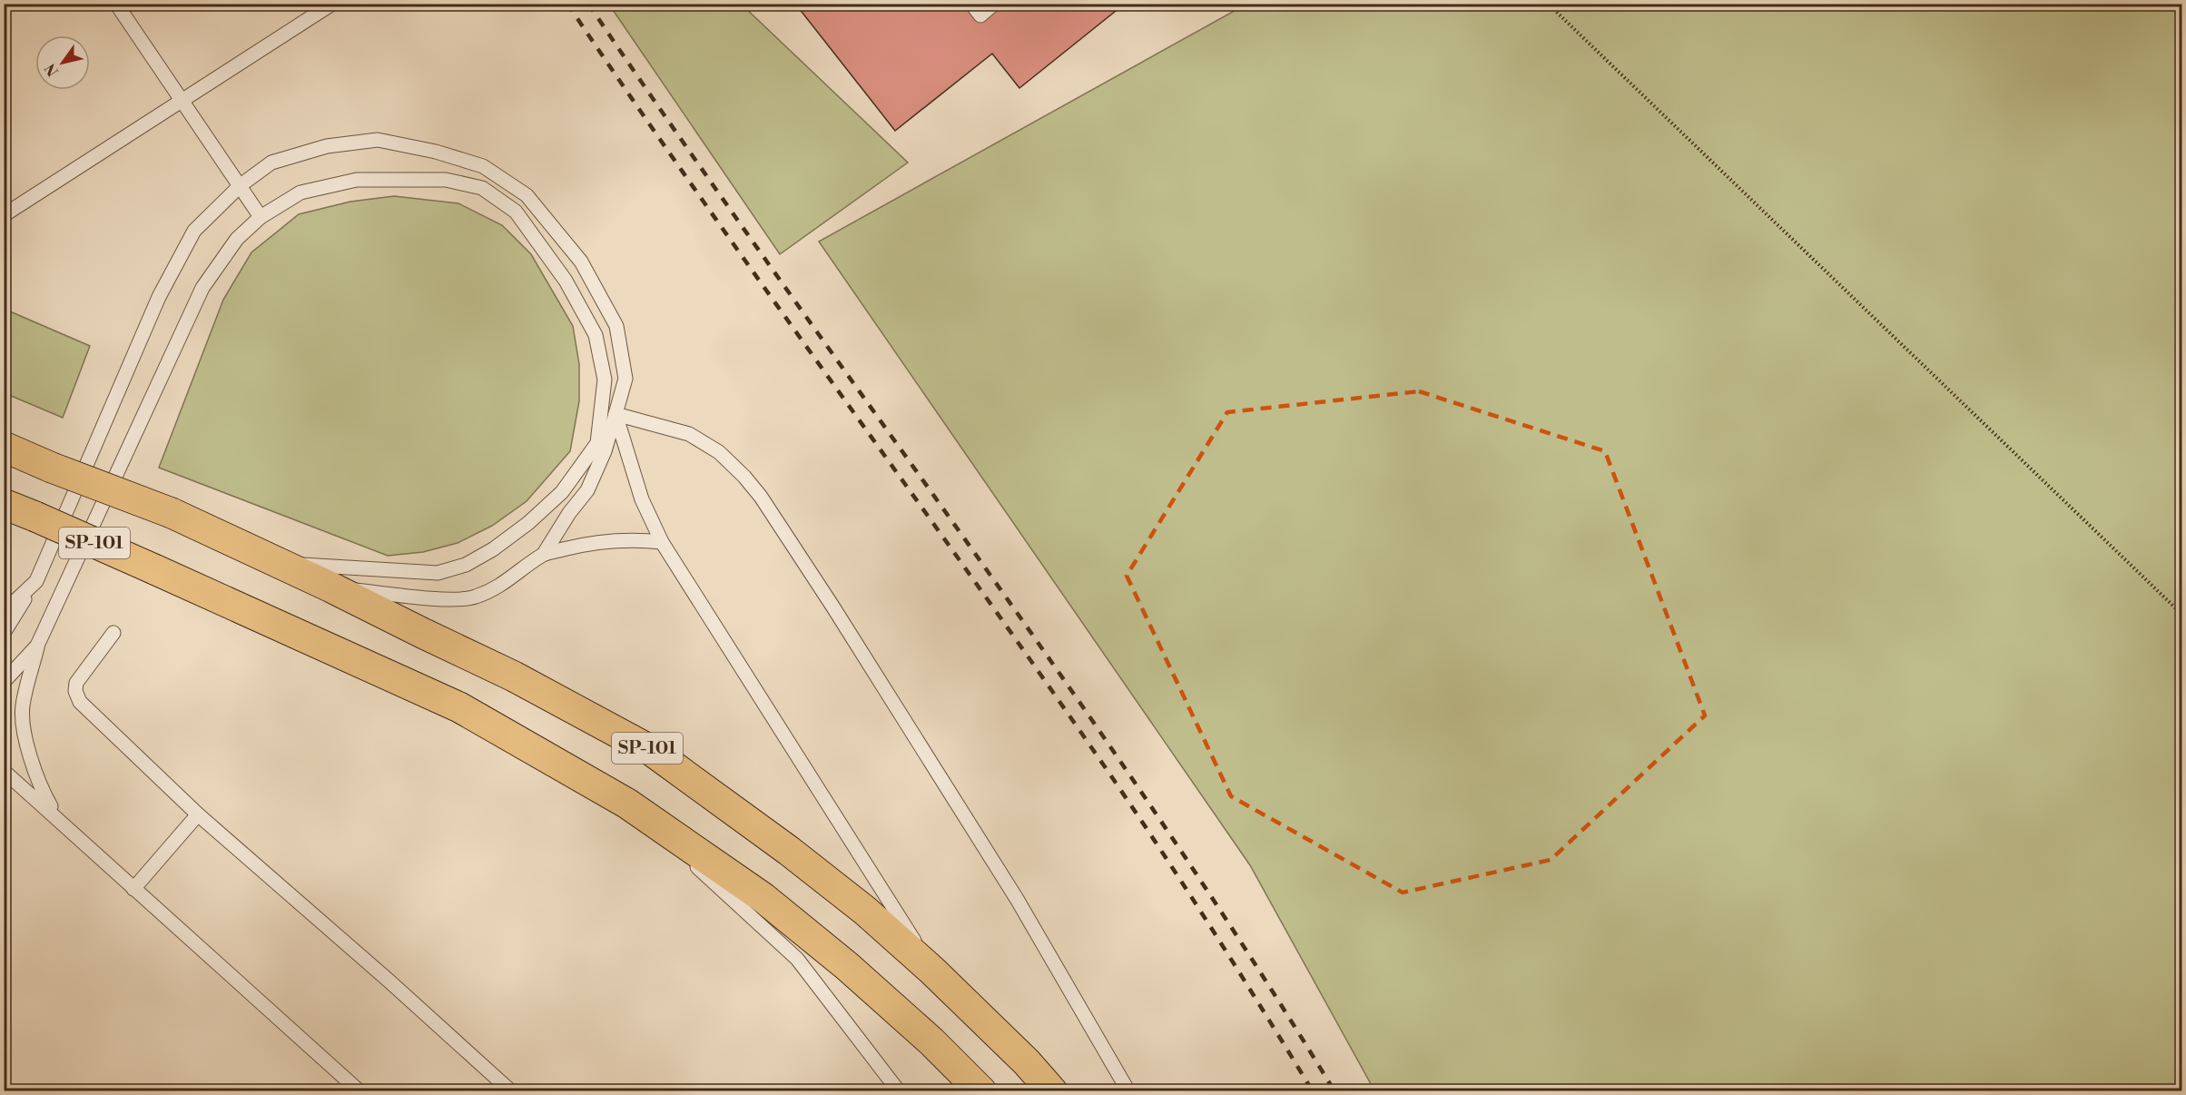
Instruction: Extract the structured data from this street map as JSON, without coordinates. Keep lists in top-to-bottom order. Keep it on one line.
{"streets":{"highway":["SP-101"]},"north":"bottom left"}
